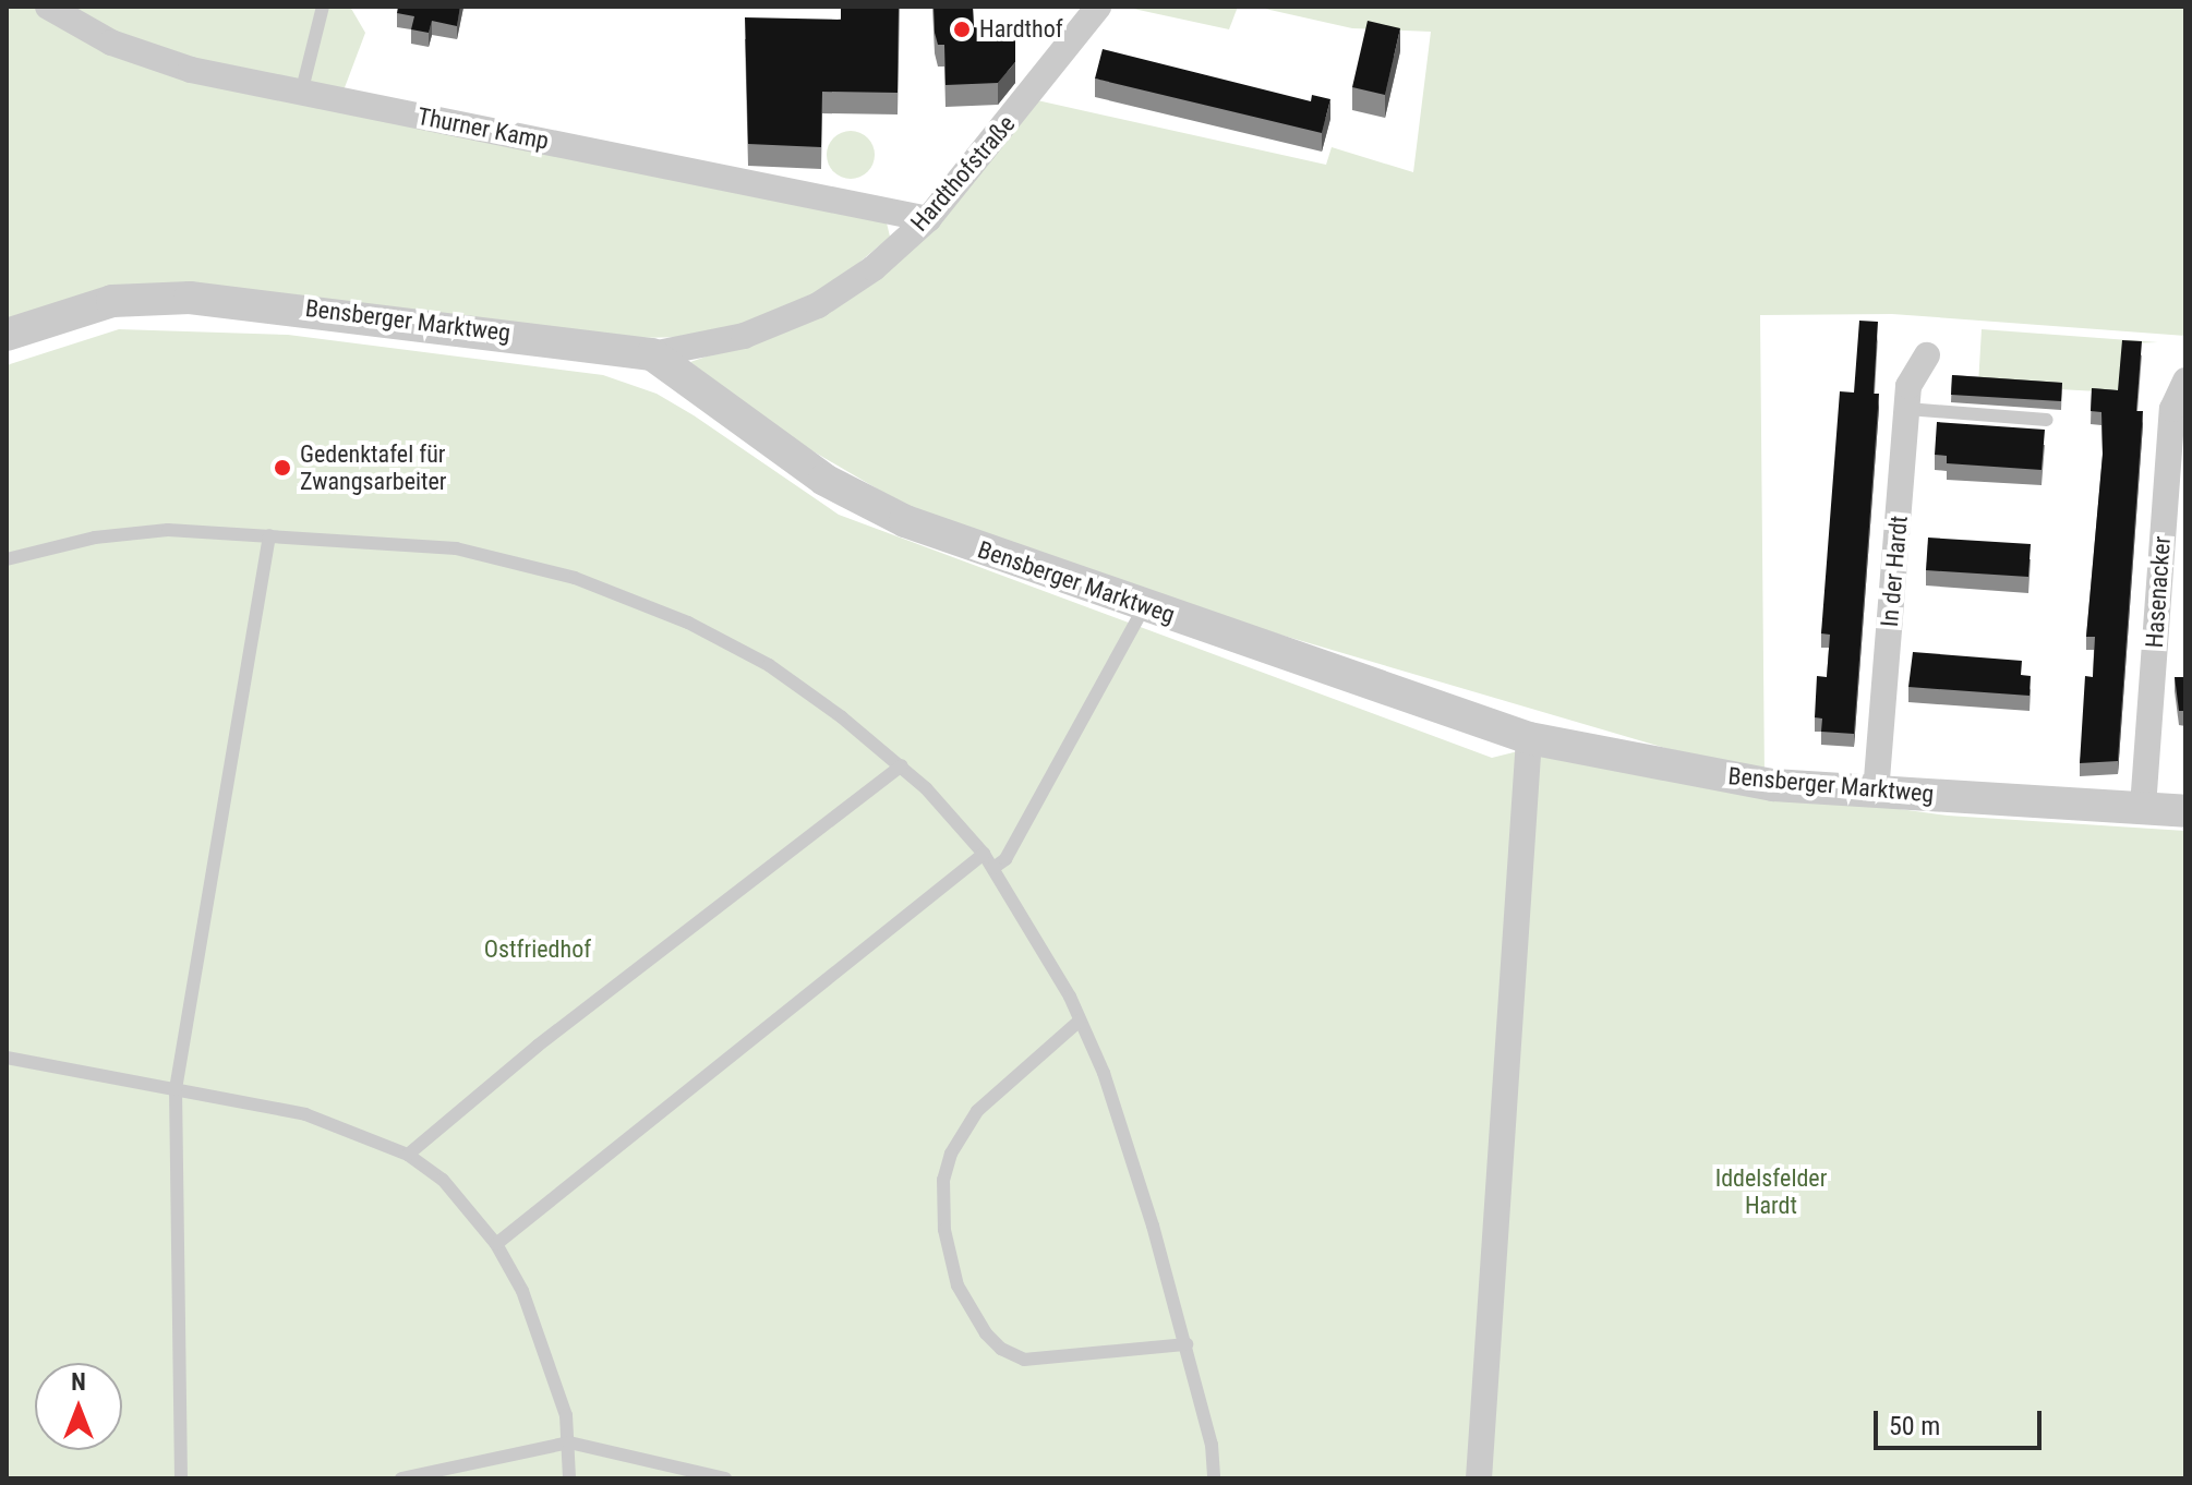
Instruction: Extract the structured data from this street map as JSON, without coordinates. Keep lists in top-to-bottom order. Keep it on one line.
{"streets":{"street":["Thurner Kamp","Hardthofstraße","Bensberger Marktweg","In der Hardt","Hasenacker"]},"crossings":[["Thurner Kamp","Hardthofstraße"],["Hardthofstraße","Bensberger Marktweg"],["Bensberger Marktweg","In der Hardt"],["Bensberger Marktweg","Hasenacker"]],"parks":["Ostfriedhof","Iddelsfelder Hardt"],"places":["Hardthof","Gedenktafel für Zwangsarbeiter"],"scale_bar":"50 m","north":"top"}
